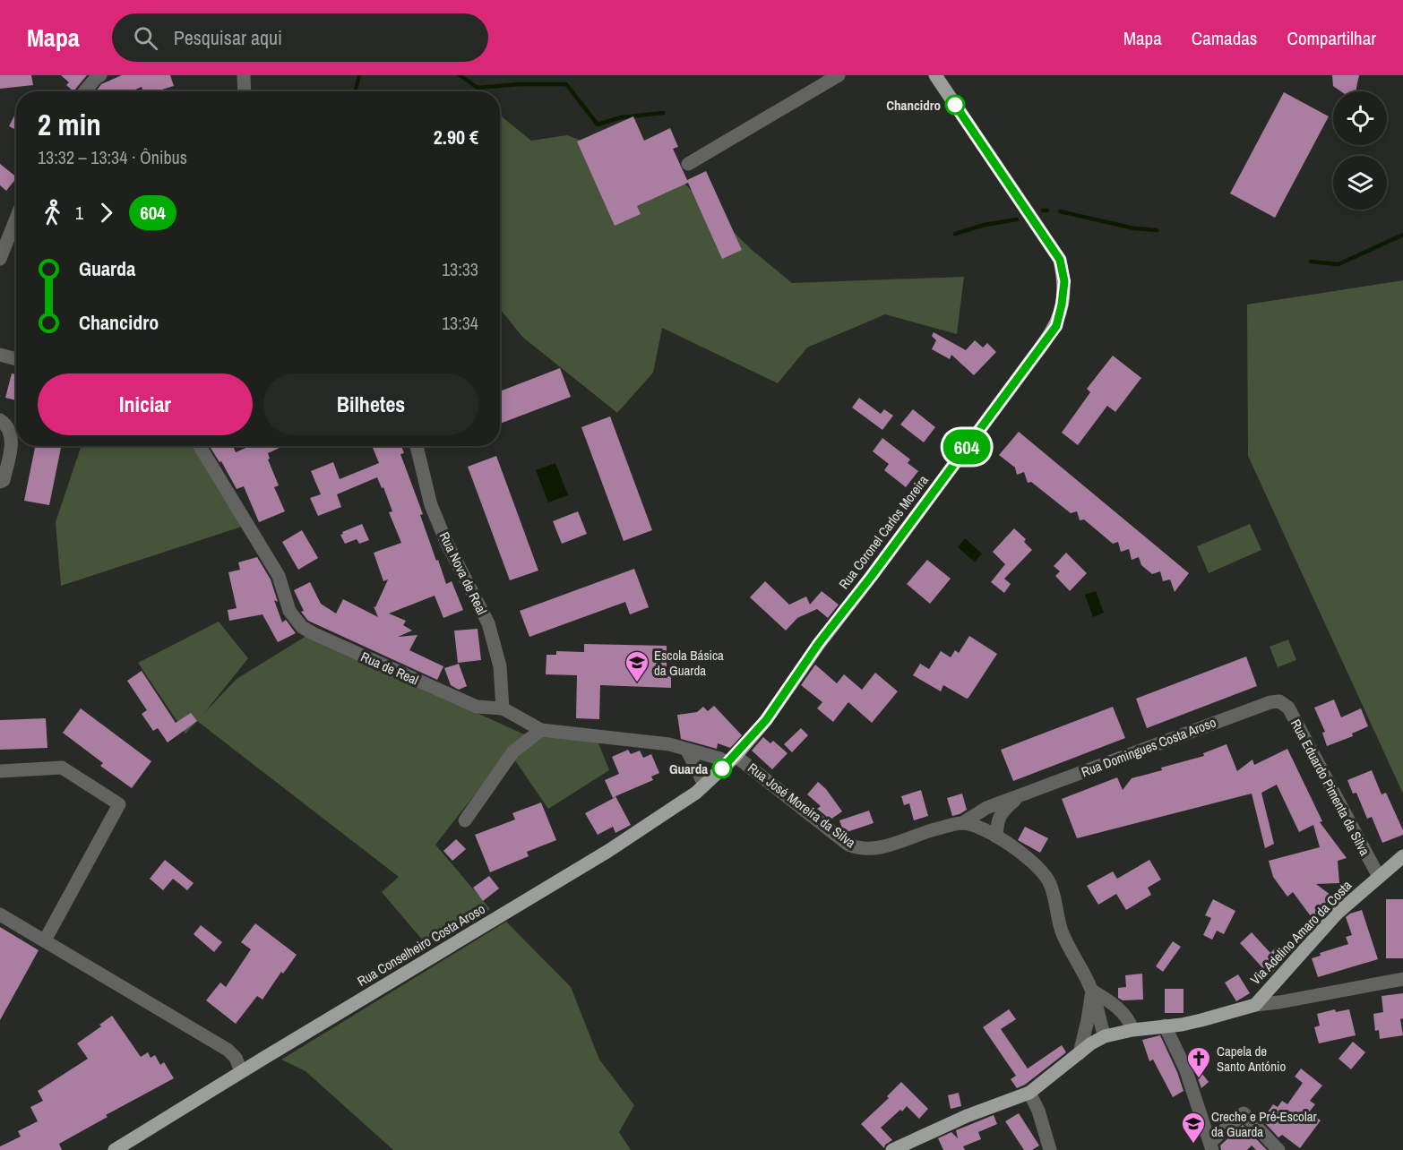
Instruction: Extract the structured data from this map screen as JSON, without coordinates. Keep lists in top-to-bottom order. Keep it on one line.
{"streets":{"main road":["Rua Coronel Carlos Moreira","Via Adelino Amaro da Costa","Rua Conselheiro Costa Aroso"],"street":["Rua Nova de Real","Rua de Real","Rua Domingues Costa Aroso","Rua Eduardo Pimenta da Silva","Rua José Moreira da Silva"]},"crossings":[["Rua Coronel Carlos Moreira","Rua de Real"],["Rua Coronel Carlos Moreira","Rua José Moreira da Silva"],["Rua Coronel Carlos Moreira","Rua Conselheiro Costa Aroso"],["Rua Nova de Real","Rua de Real"],["Rua de Real","Rua José Moreira da Silva"],["Rua de Real","Rua Conselheiro Costa Aroso"],["Rua Domingues Costa Aroso","Rua Eduardo Pimenta da Silva"],["Rua Domingues Costa Aroso","Rua José Moreira da Silva"],["Rua Eduardo Pimenta da Silva","Via Adelino Amaro da Costa"],["Rua José Moreira da Silva","Rua Conselheiro Costa Aroso"]],"places":{"other":["Chancidro","Guarda"],"school or university":["Escola Básica da Guarda","Creche e Pré-Escolar da Guarda"],"church":["Capela de Santo António"]},"lines":["bus line 604"],"page":{"header":"Mapa","search":"Pesquisar aqui","nav":["Mapa","Camadas","Compartilhar"],"on_map":"604","heading":["2 min","13:32 – 13:34 · Ônibus","2.90 €"],"legs":["1","604"],"list":[{"name":"Guarda","value":"13:33"},{"name":"Chancidro","value":"13:34"}],"buttons":["Iniciar","Bilhetes"]}}
